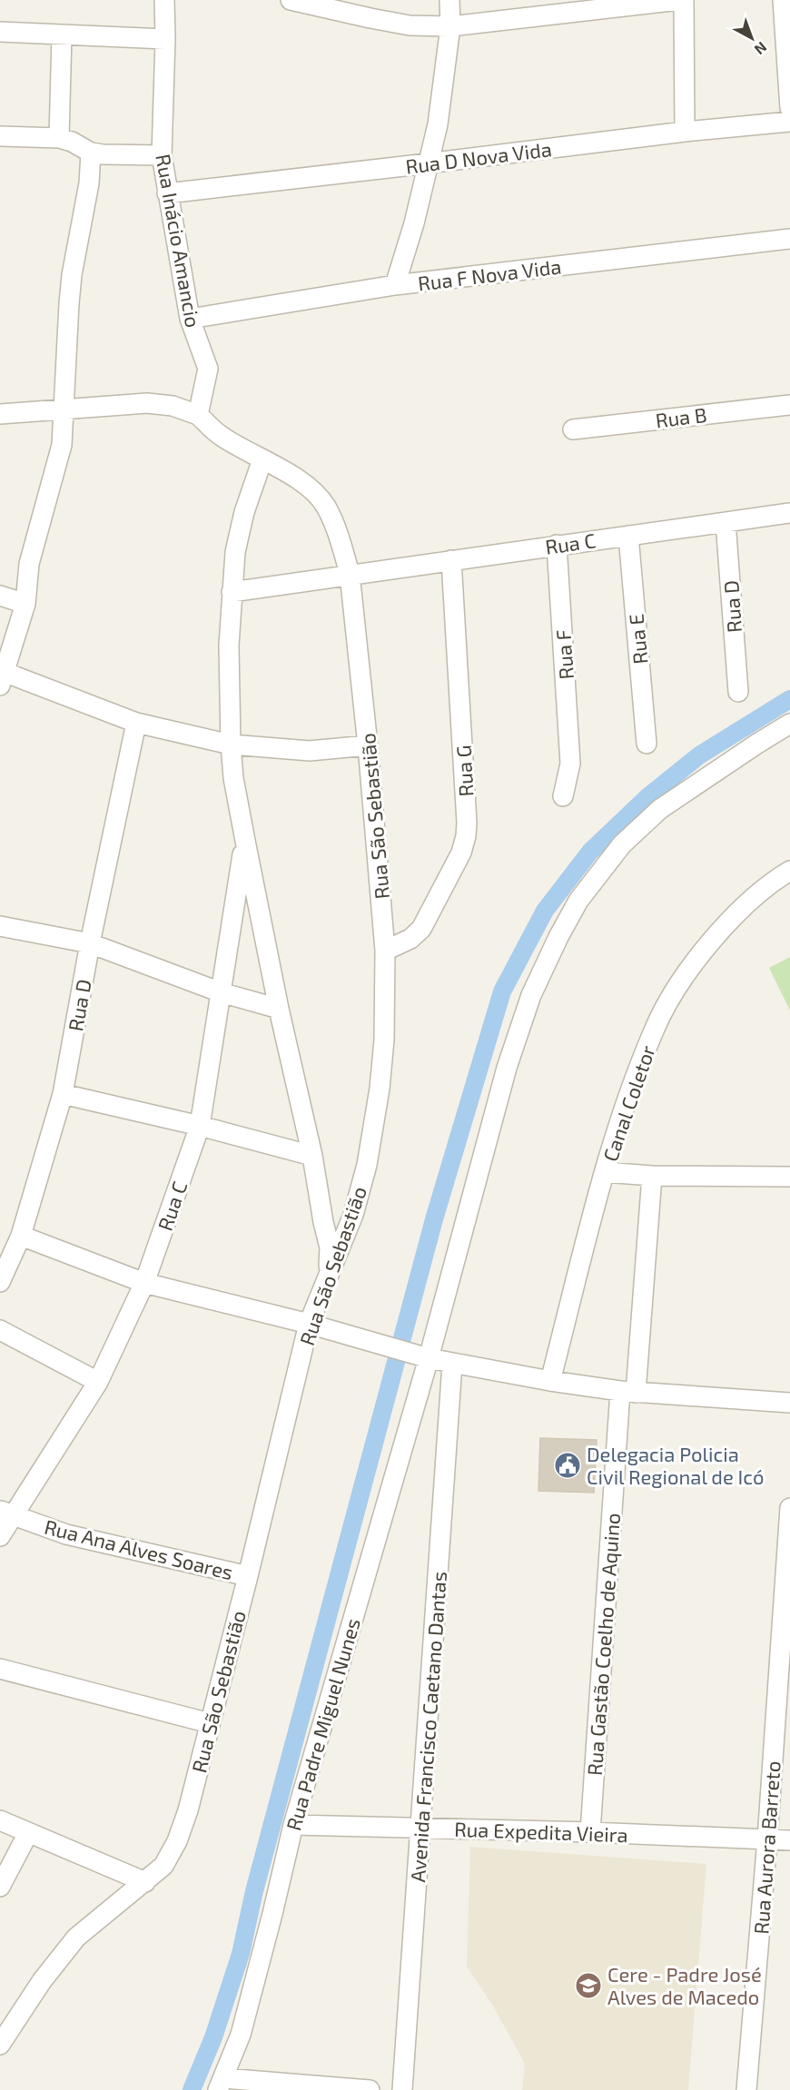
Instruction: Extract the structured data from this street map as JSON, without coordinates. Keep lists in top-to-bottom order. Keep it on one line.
{"streets":{"street":["Rua D Nova Vida","Rua Inácio Amancio","Rua F Nova Vida","Rua B","Rua C","Rua D","Rua E","Rua F","Rua G","Rua São Sebastião","Canal Coletor","Rua Ana Alves Soares","Rua Gastão Coelho de Aquino","Rua Padre Miguel Nunes","Avenida Francisco Caetano Dantas","Rua Expedita Vieira","Rua Aurora Barreto"]},"crossings":[["Rua D Nova Vida","Rua Inácio Amancio"],["Rua Inácio Amancio","Rua F Nova Vida"],["Rua Inácio Amancio","Rua São Sebastião"],["Rua C","Rua D"],["Rua C","Rua E"],["Rua C","Rua F"],["Rua C","Rua G"],["Rua C","Rua São Sebastião"],["Rua C","Rua Ana Alves Soares"],["Rua G","Rua São Sebastião"],["Rua São Sebastião","Rua Ana Alves Soares"],["Rua Gastão Coelho de Aquino","Rua Expedita Vieira"],["Rua Padre Miguel Nunes","Rua Expedita Vieira"],["Avenida Francisco Caetano Dantas","Rua Expedita Vieira"],["Rua Expedita Vieira","Rua Aurora Barreto"]],"places":{"public building":["Delegacia Policia Civil Regional de Icó"],"school or university":["Cere - Padre José Alves de Macedo"]},"north":"bottom right"}
